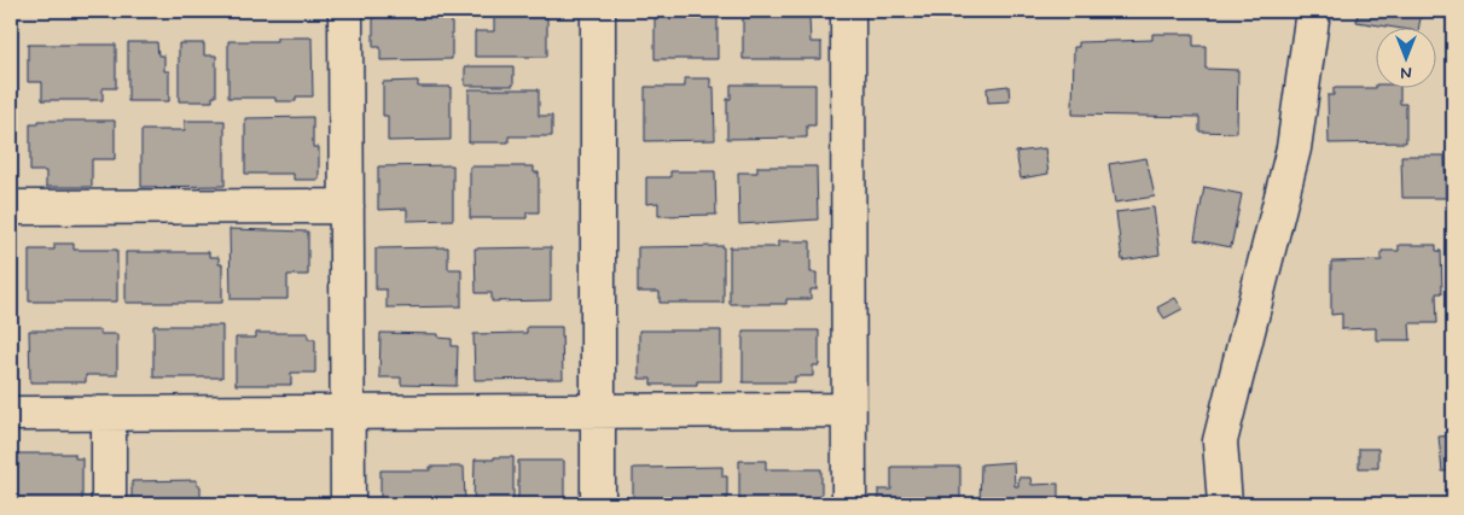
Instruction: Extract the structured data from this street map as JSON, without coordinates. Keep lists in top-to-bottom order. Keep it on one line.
{"north":"bottom"}
